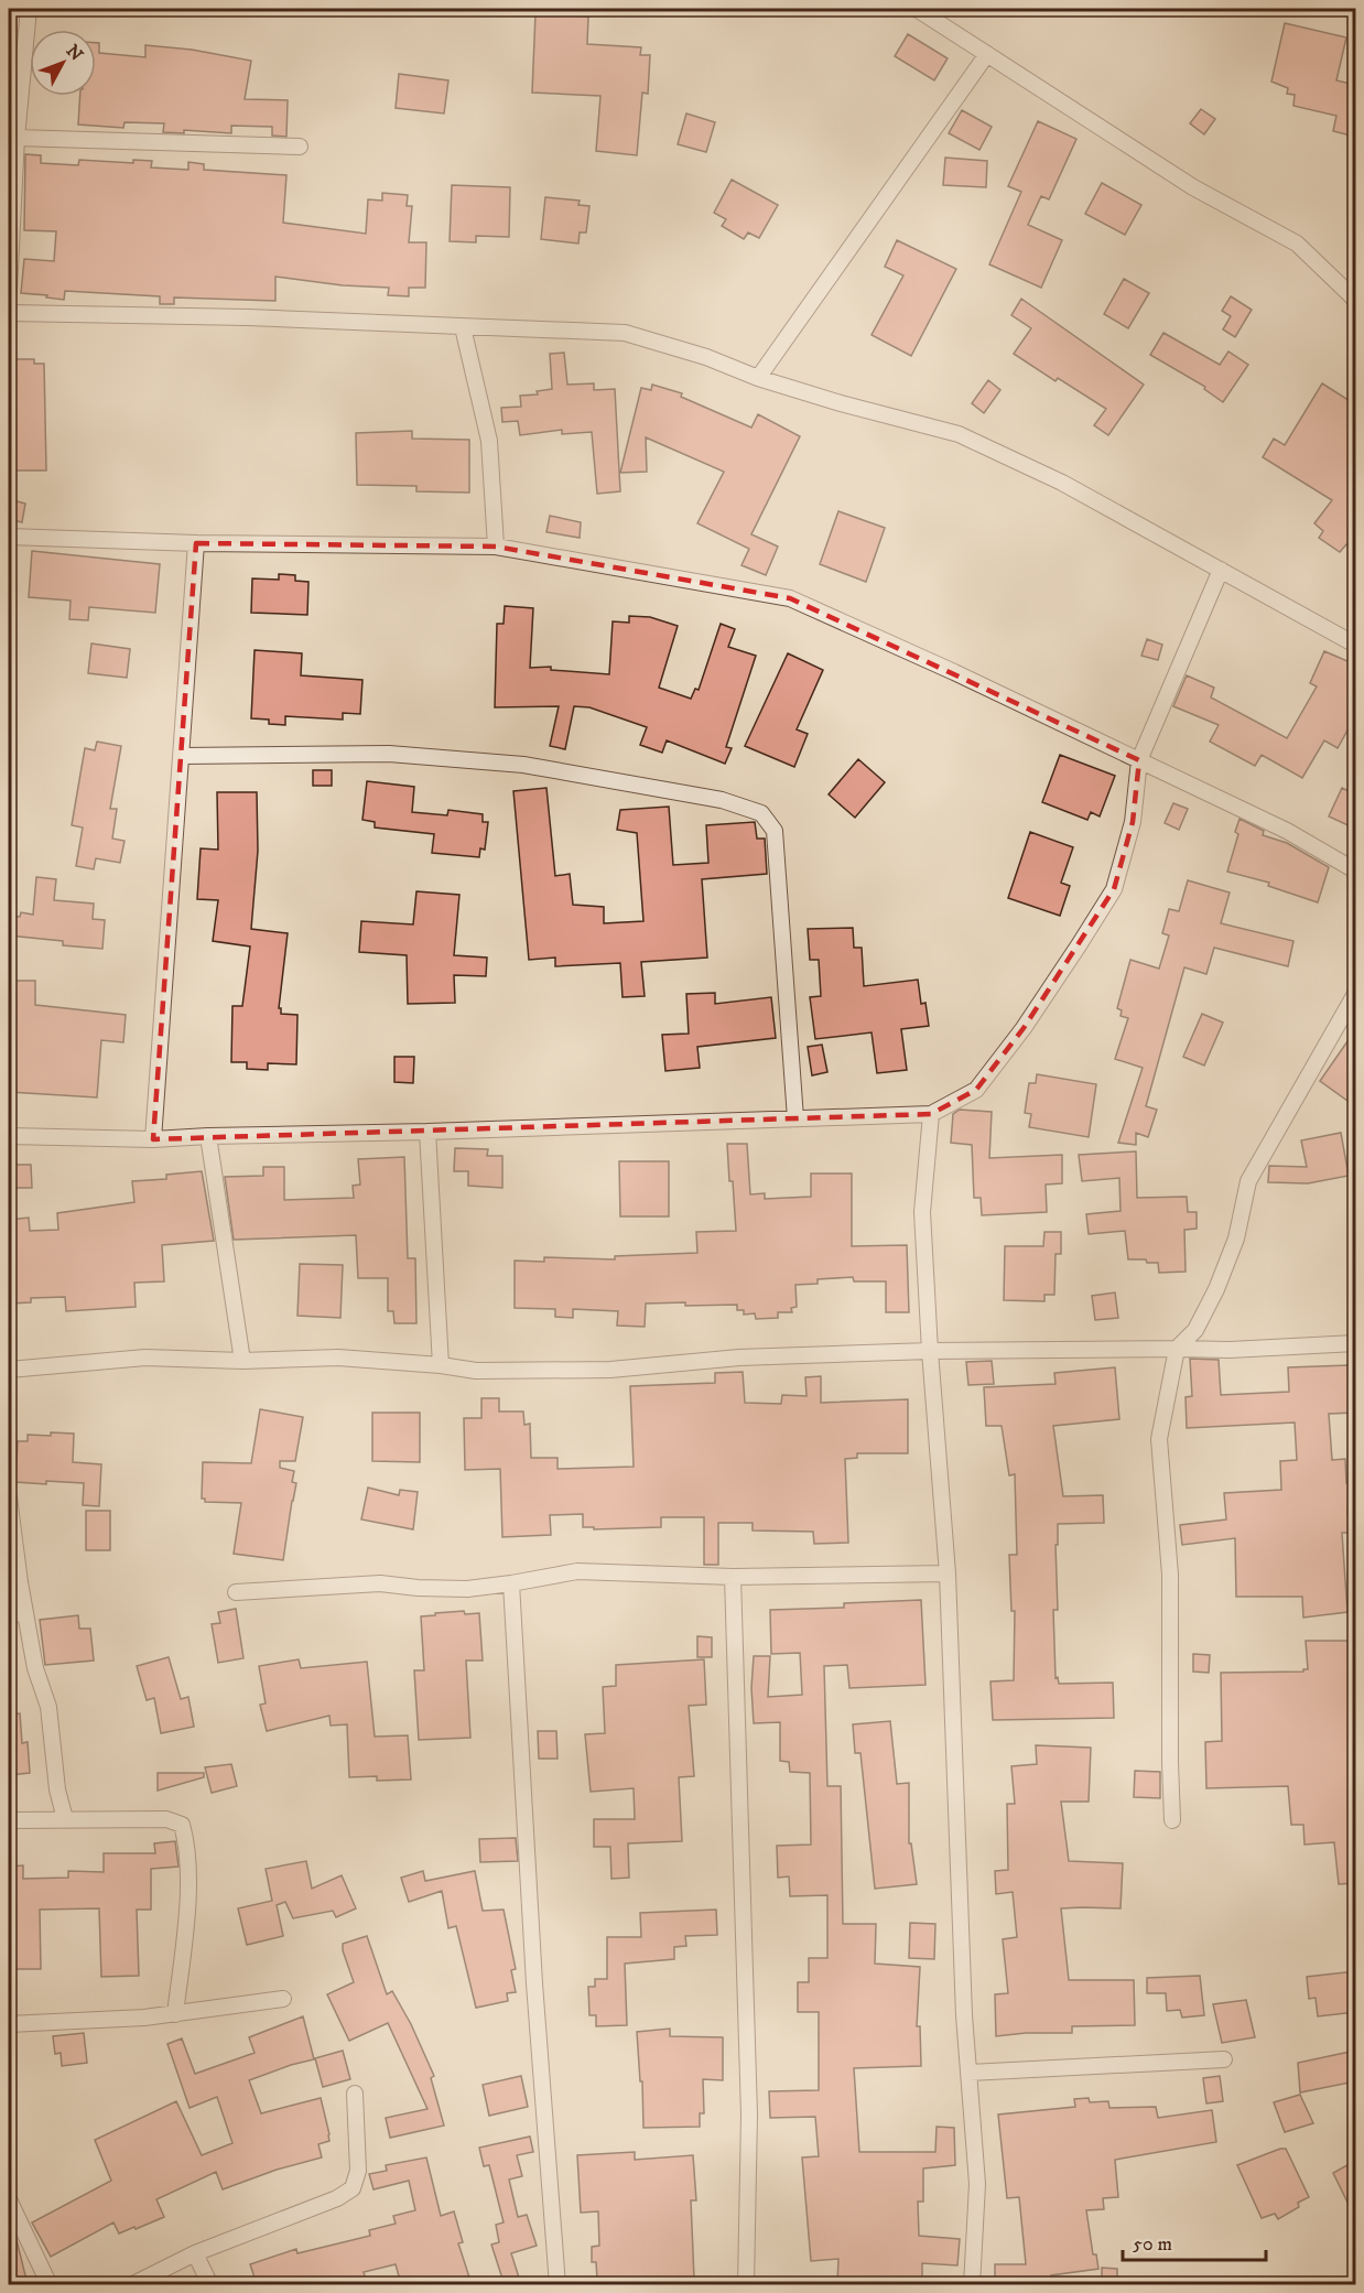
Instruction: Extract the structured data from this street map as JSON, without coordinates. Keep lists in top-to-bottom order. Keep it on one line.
{"scale_bar":"50 m","north":"top right"}
